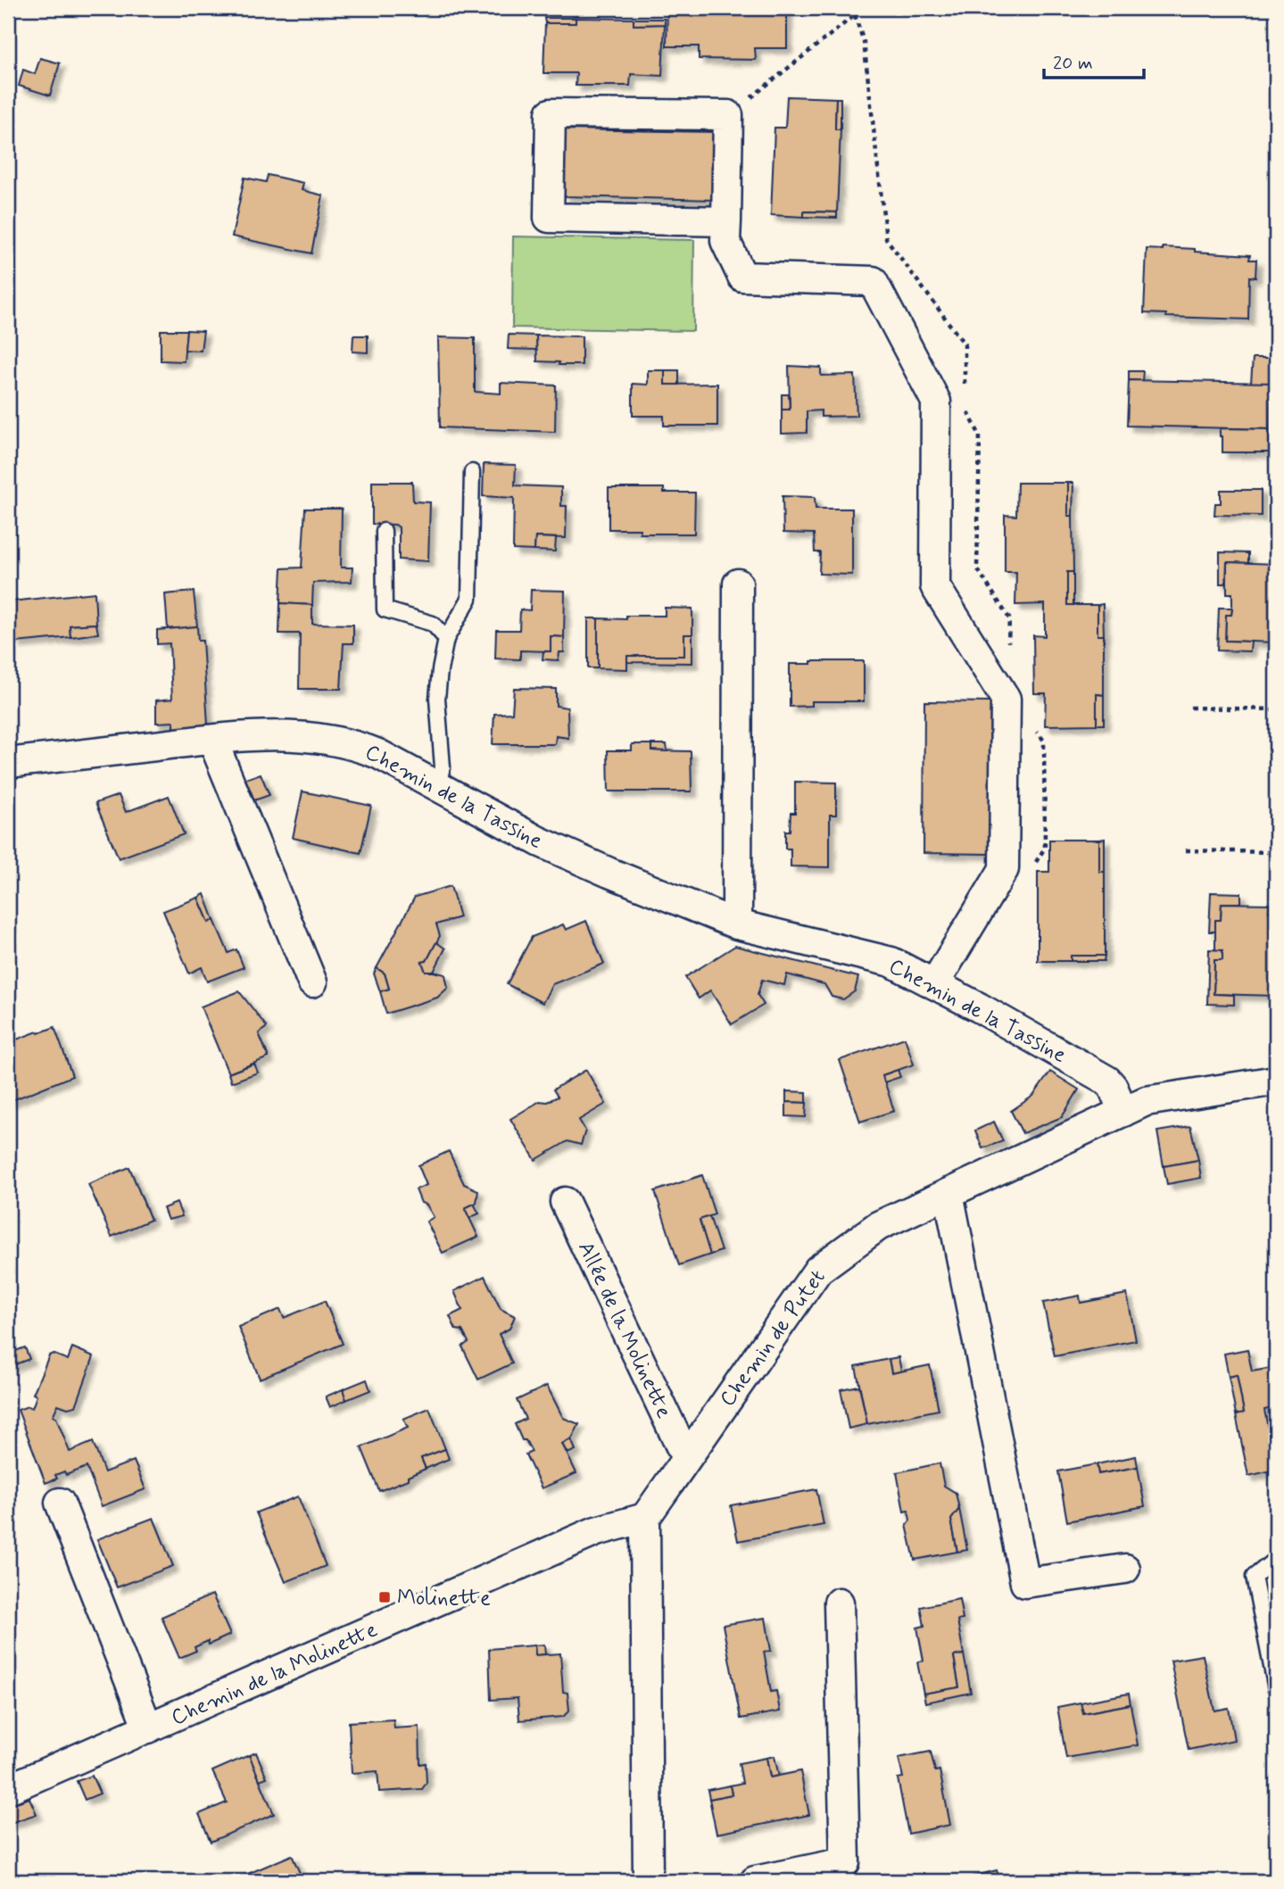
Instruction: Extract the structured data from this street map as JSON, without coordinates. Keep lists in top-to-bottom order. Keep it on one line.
{"streets":{"street":["Chemin de la Tassine","Allée de la Molinette","Chemin de Putet","Chemin de la Molinette"]},"crossings":[["Chemin de la Tassine","Chemin de Putet"],["Allée de la Molinette","Chemin de Putet"],["Chemin de Putet","Chemin de la Molinette"]],"places":{"transit":["Molinette"]},"scale_bar":"20 m"}
